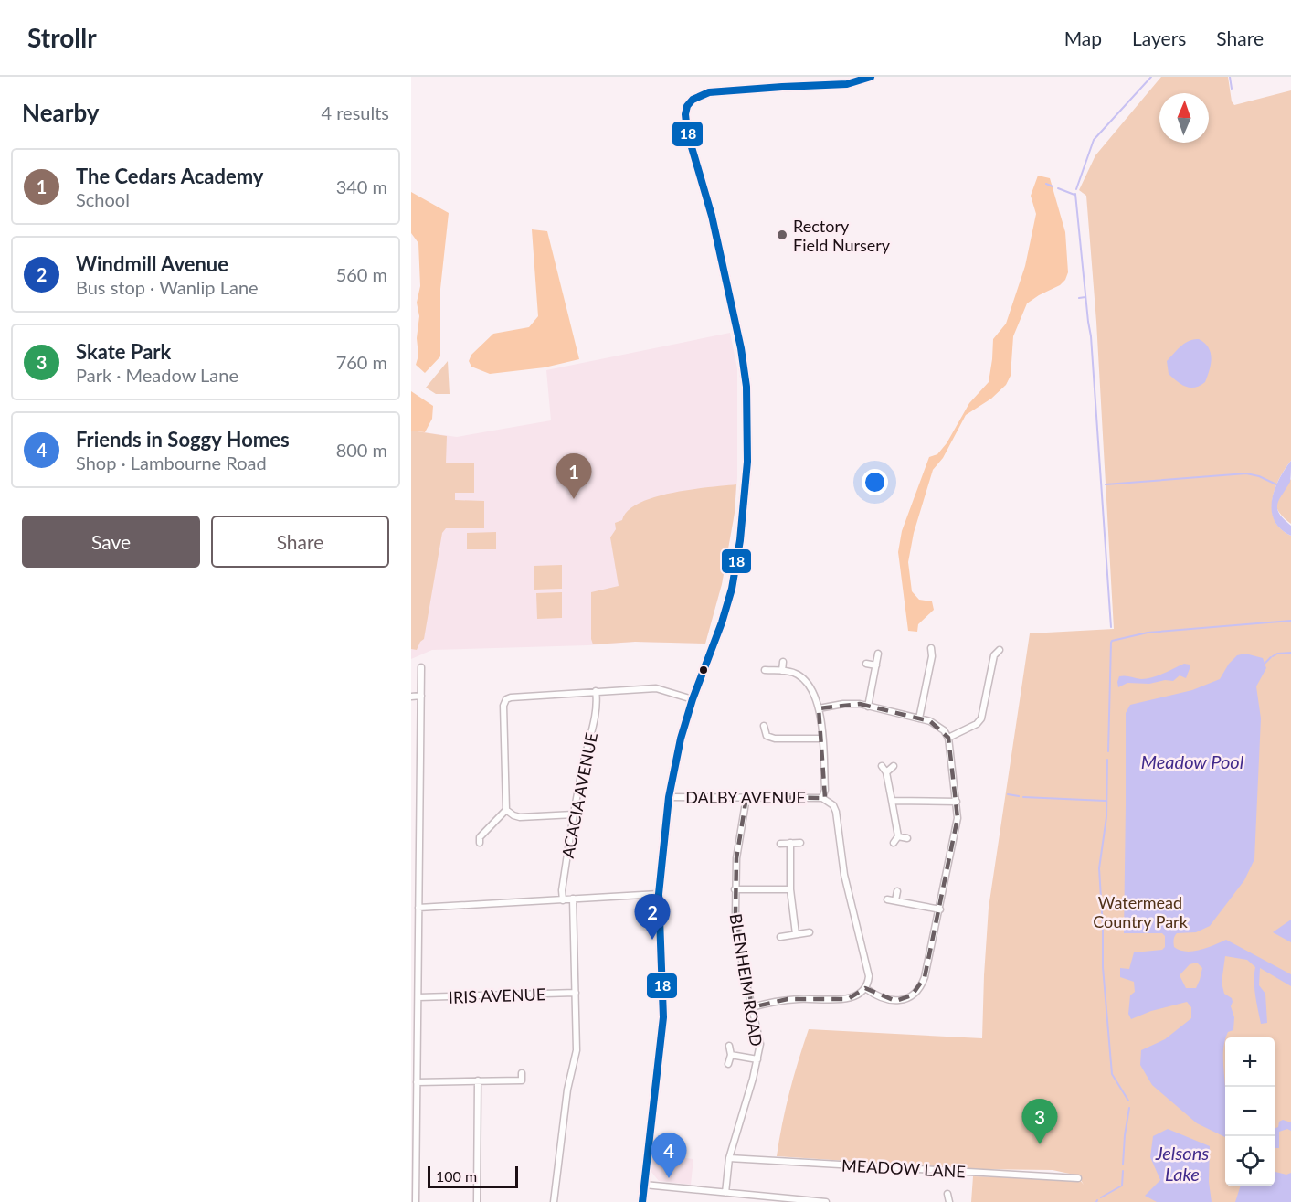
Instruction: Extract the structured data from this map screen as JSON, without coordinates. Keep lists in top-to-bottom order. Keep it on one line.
{"streets":{"street":["ACACIA AVENUE","DALBY AVENUE","BLENHEIM ROAD","IRIS AVENUE","MEADOW LANE"]},"crossings":[["DALBY AVENUE","BLENHEIM ROAD"],["BLENHEIM ROAD","MEADOW LANE"]],"water":["Meadow Pool","Jelsons Lake"],"parks":["Watermead Country Park"],"places":["Rectory Field Nursery"],"lines":["transit line 18"],"scale_bar":"100 m","north":"top","page":{"header":"Strollr","nav":["Map","Layers","Share"],"heading":["Nearby","4 results"],"list":[{"mark":"1","name":"The Cedars Academy","note":"School","value":"340 m"},{"mark":"2","name":"Windmill Avenue","note":"Bus stop · Wanlip Lane","value":"560 m"},{"mark":"3","name":"Skate Park","note":"Park · Meadow Lane","value":"760 m"},{"mark":"4","name":"Friends in Soggy Homes","note":"Shop · Lambourne Road","value":"800 m"}],"pins":["1","2","3","4"],"buttons":["Save","Share"],"map_buttons":["+","−"],"scale":"100 m"}}
